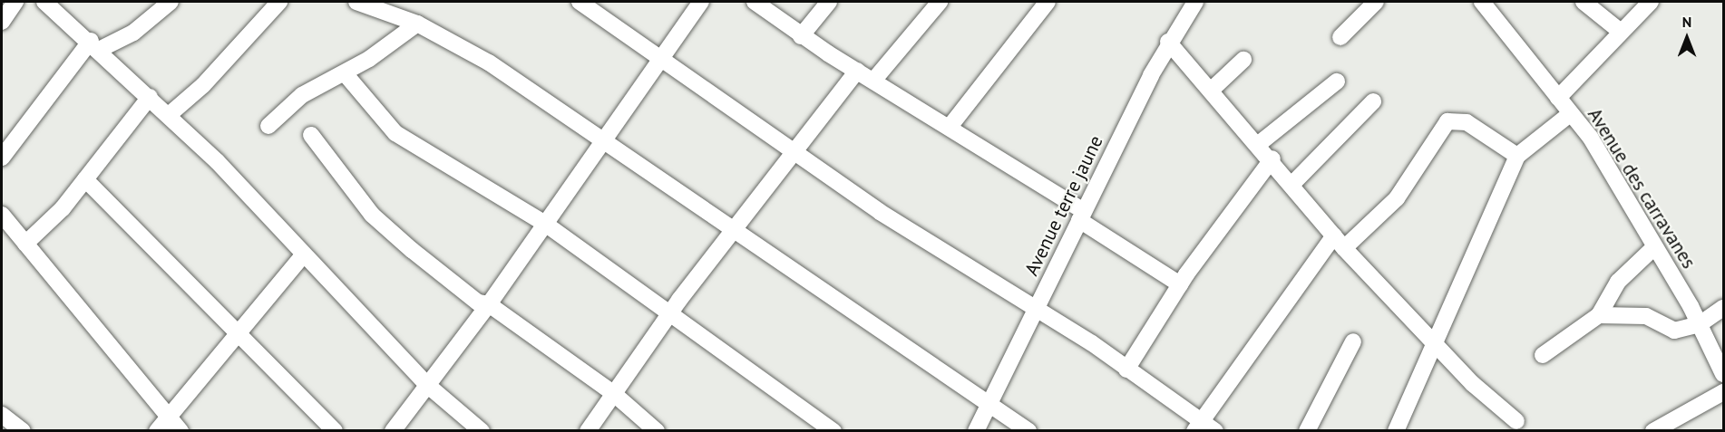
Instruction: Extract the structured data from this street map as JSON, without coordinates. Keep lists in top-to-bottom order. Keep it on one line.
{"streets":{"street":["Avenue des carravanes","Avenue terre jaune"]},"north":"top"}
